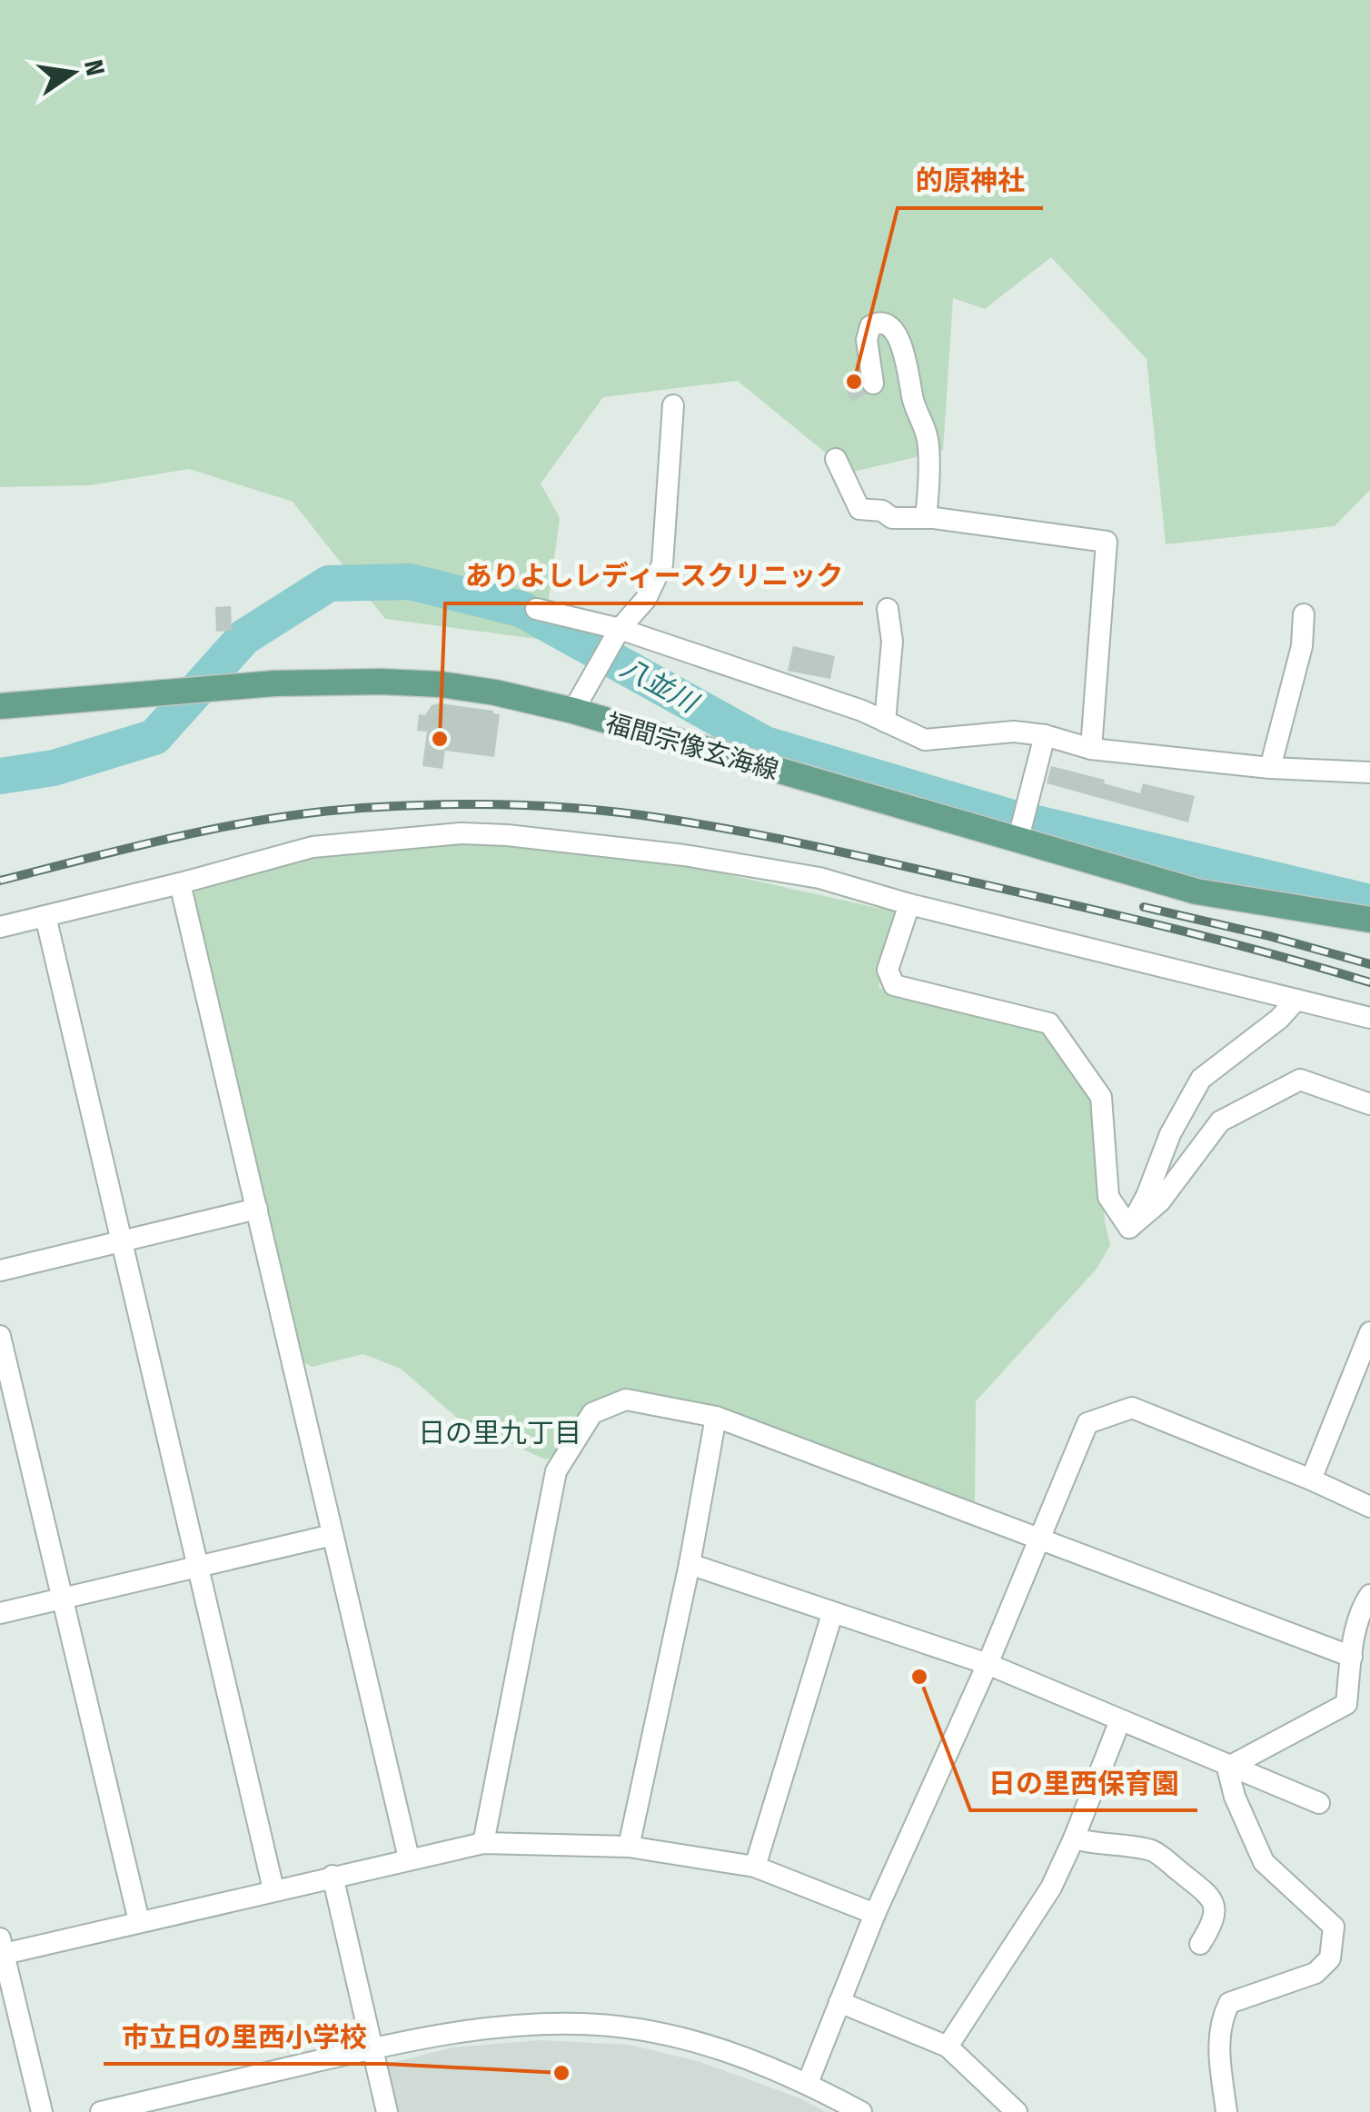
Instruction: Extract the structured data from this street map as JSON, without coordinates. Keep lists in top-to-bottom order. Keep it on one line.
{"streets":{"main road":["福間宗像玄海線"]},"districts":["日の里九丁目"],"water":["八並川"],"places":["的原神社","ありよしレディースクリニック","日の里西保育園","市立日の里西小学校"],"north":"right"}
